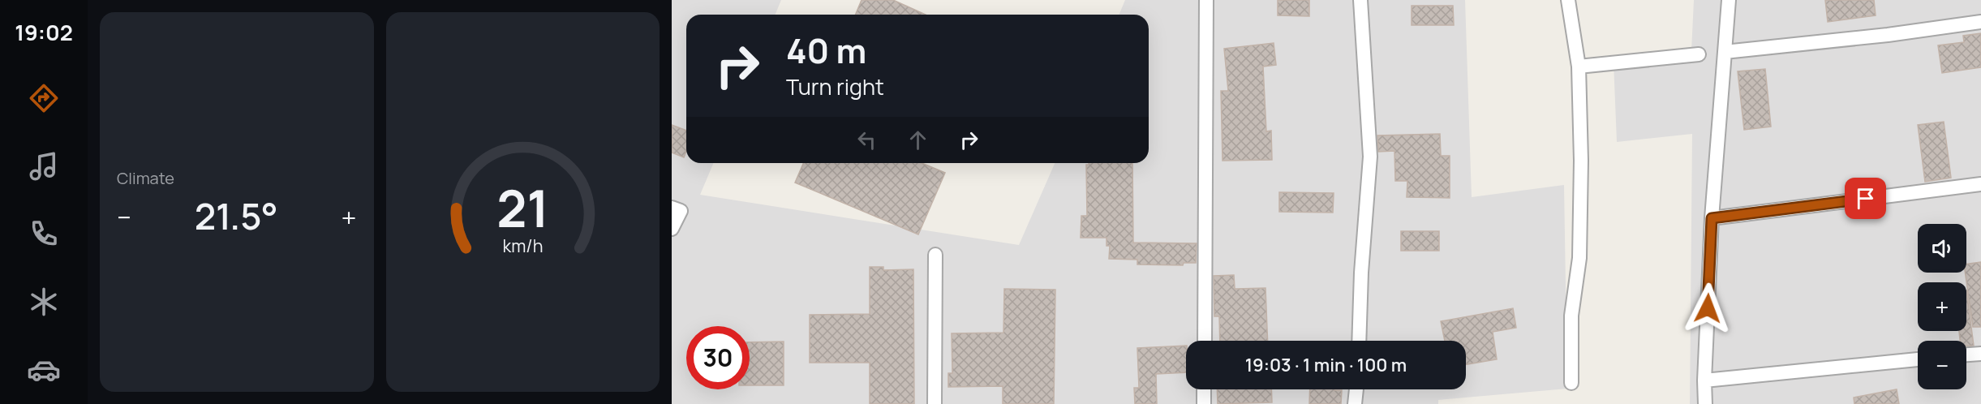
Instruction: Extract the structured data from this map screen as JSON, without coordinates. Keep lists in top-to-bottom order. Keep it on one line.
{"page":{"tabs":"19:02","tile":"Climate","turn":["40 m","Turn right"],"heat":["−","21.5°","+"],"map_buttons":["+","−"],"limit":"30","trip":"19:03 · 1 min · 100 m","gauge":["21","km/h"]}}
